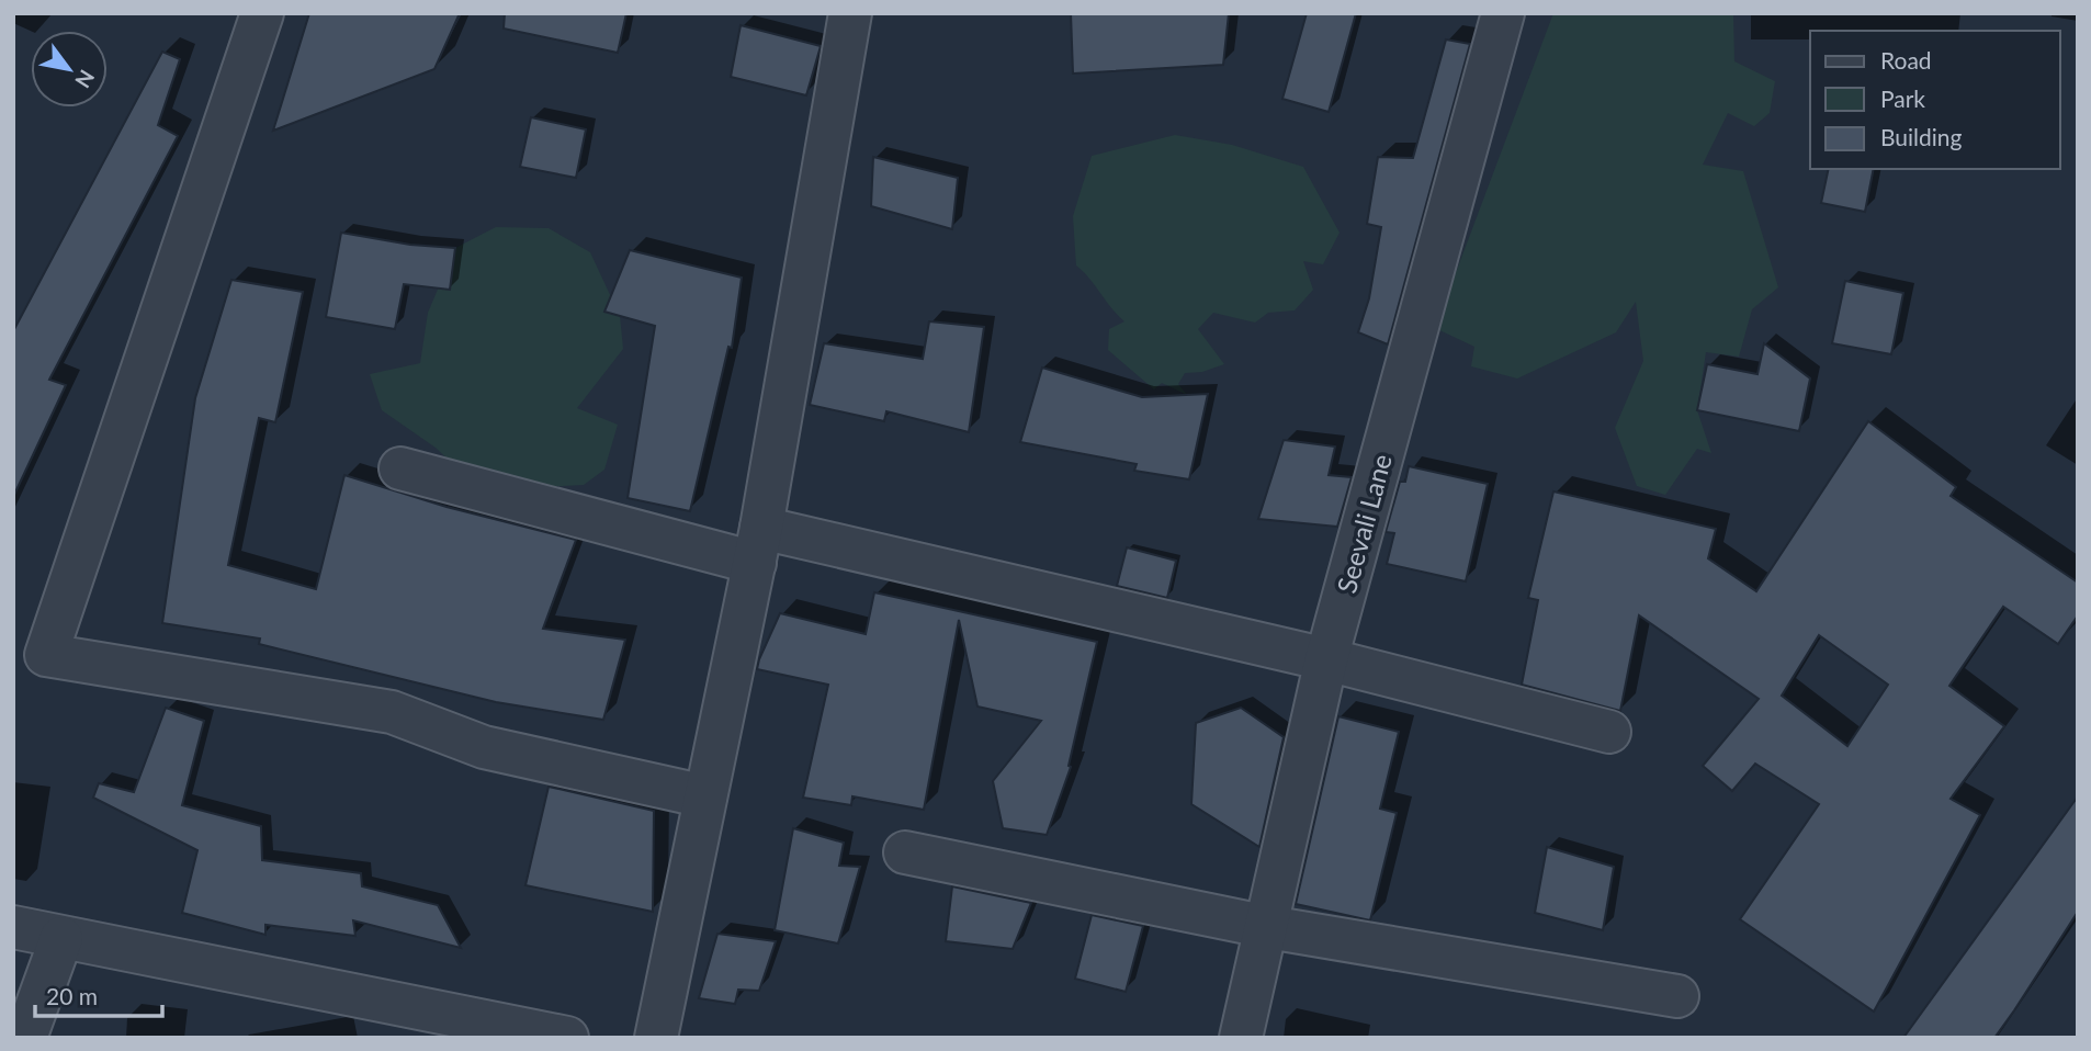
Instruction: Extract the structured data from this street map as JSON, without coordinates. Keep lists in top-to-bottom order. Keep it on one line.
{"streets":{"street":["Seevali Lane"]},"legend":["Road","Park","Building"],"scale_bar":"20 m","north":"bottom right"}
